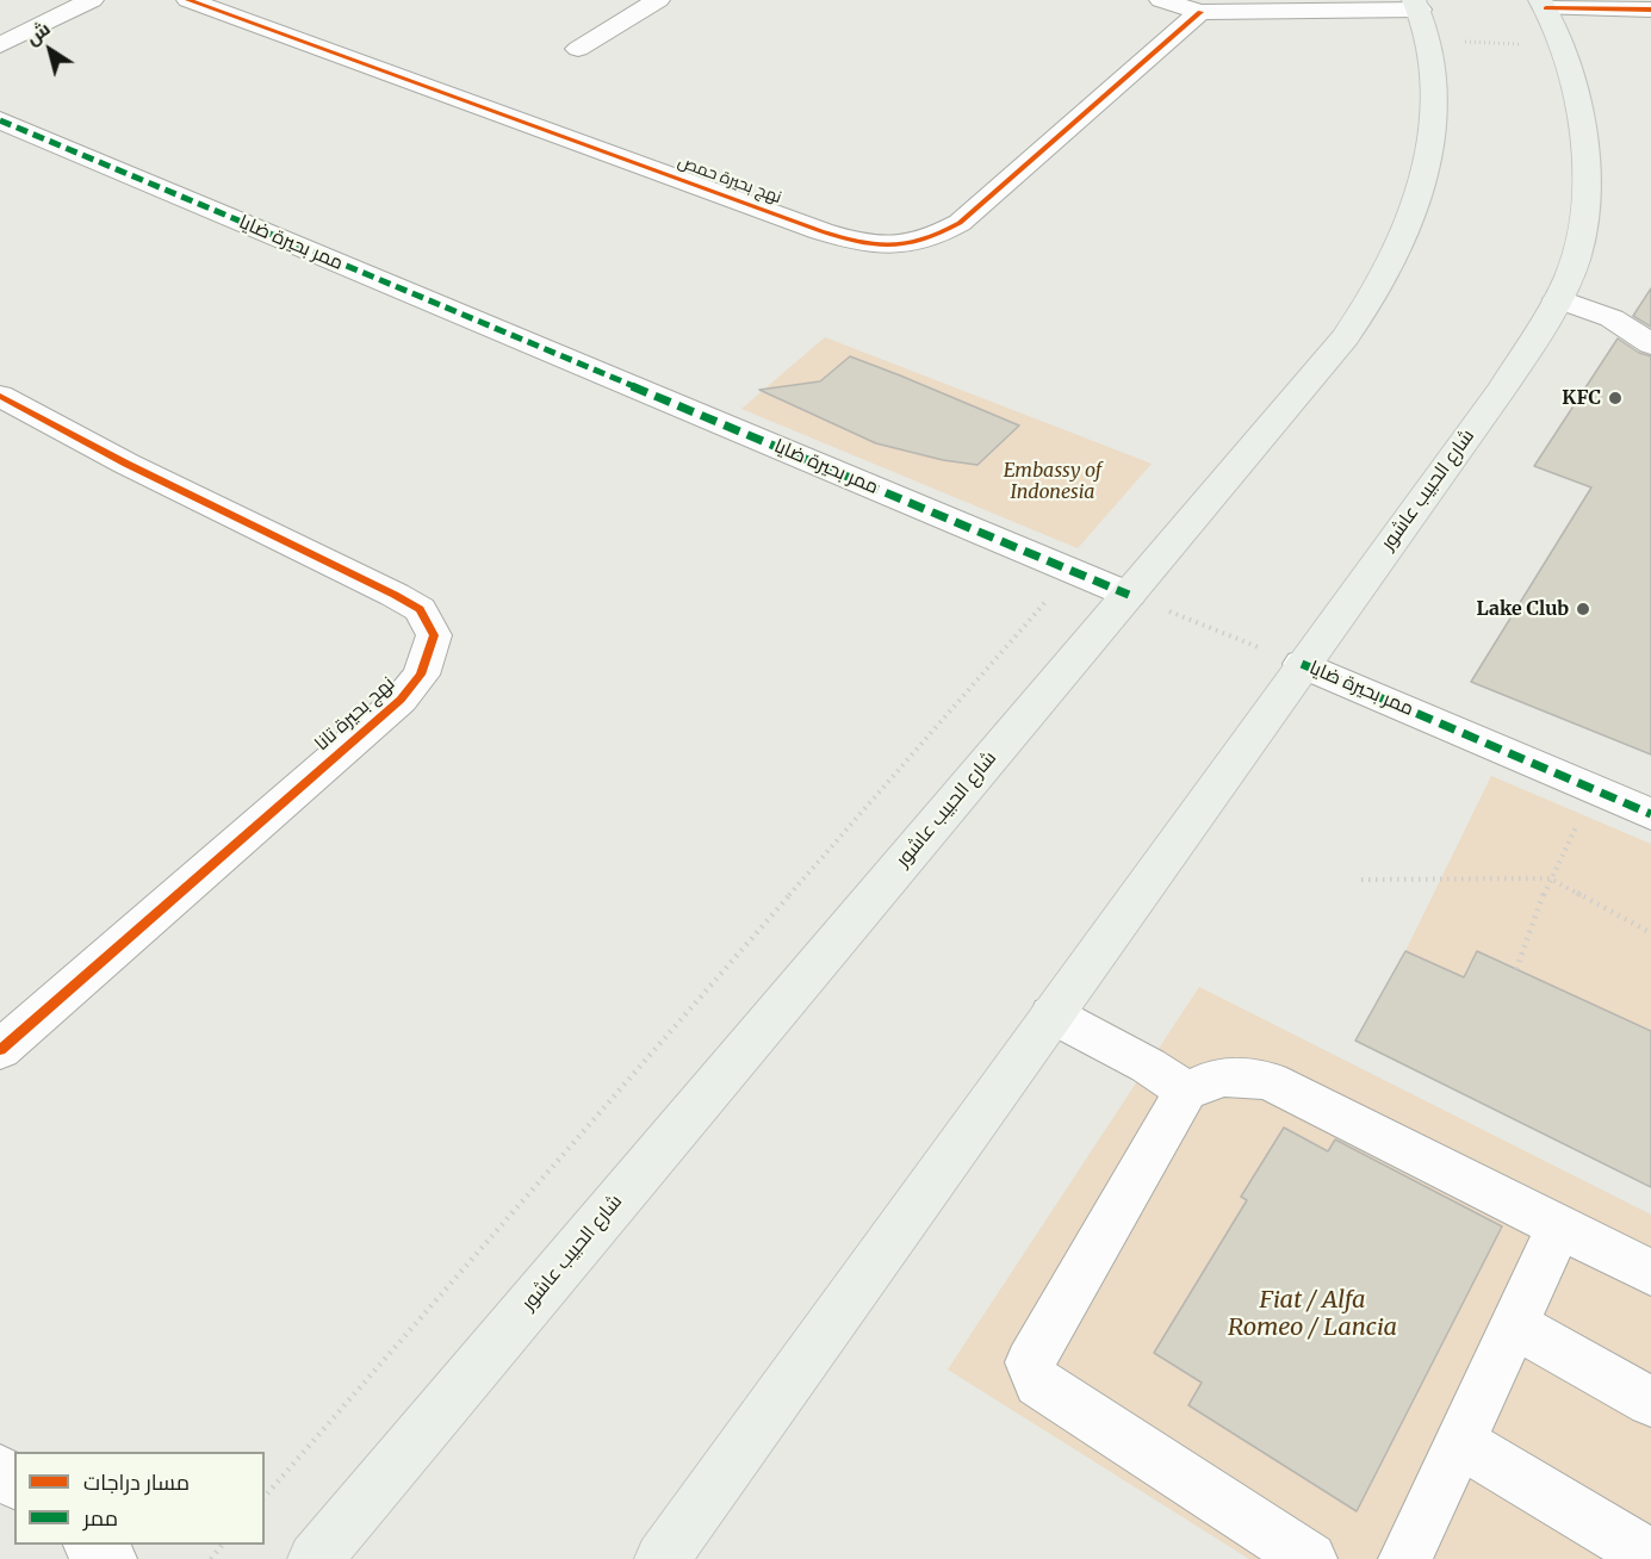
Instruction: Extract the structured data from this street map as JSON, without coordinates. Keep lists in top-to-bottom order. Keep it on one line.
{"streets":{"main road":["شارع الحبيب عاشور"],"street":["نهج بحيرة حمص","ممر بحيرة ضايا","نهج بحيرة تانا"]},"crossings":[["ممر بحيرة ضايا","شارع الحبيب عاشور"]],"parks":["Embassy of Indonesia","Fiat / Alfa Romeo / Lancia"],"places":["KFC","Lake Club"],"legend":["مسار دراجات","ممر"],"north":"top left"}
